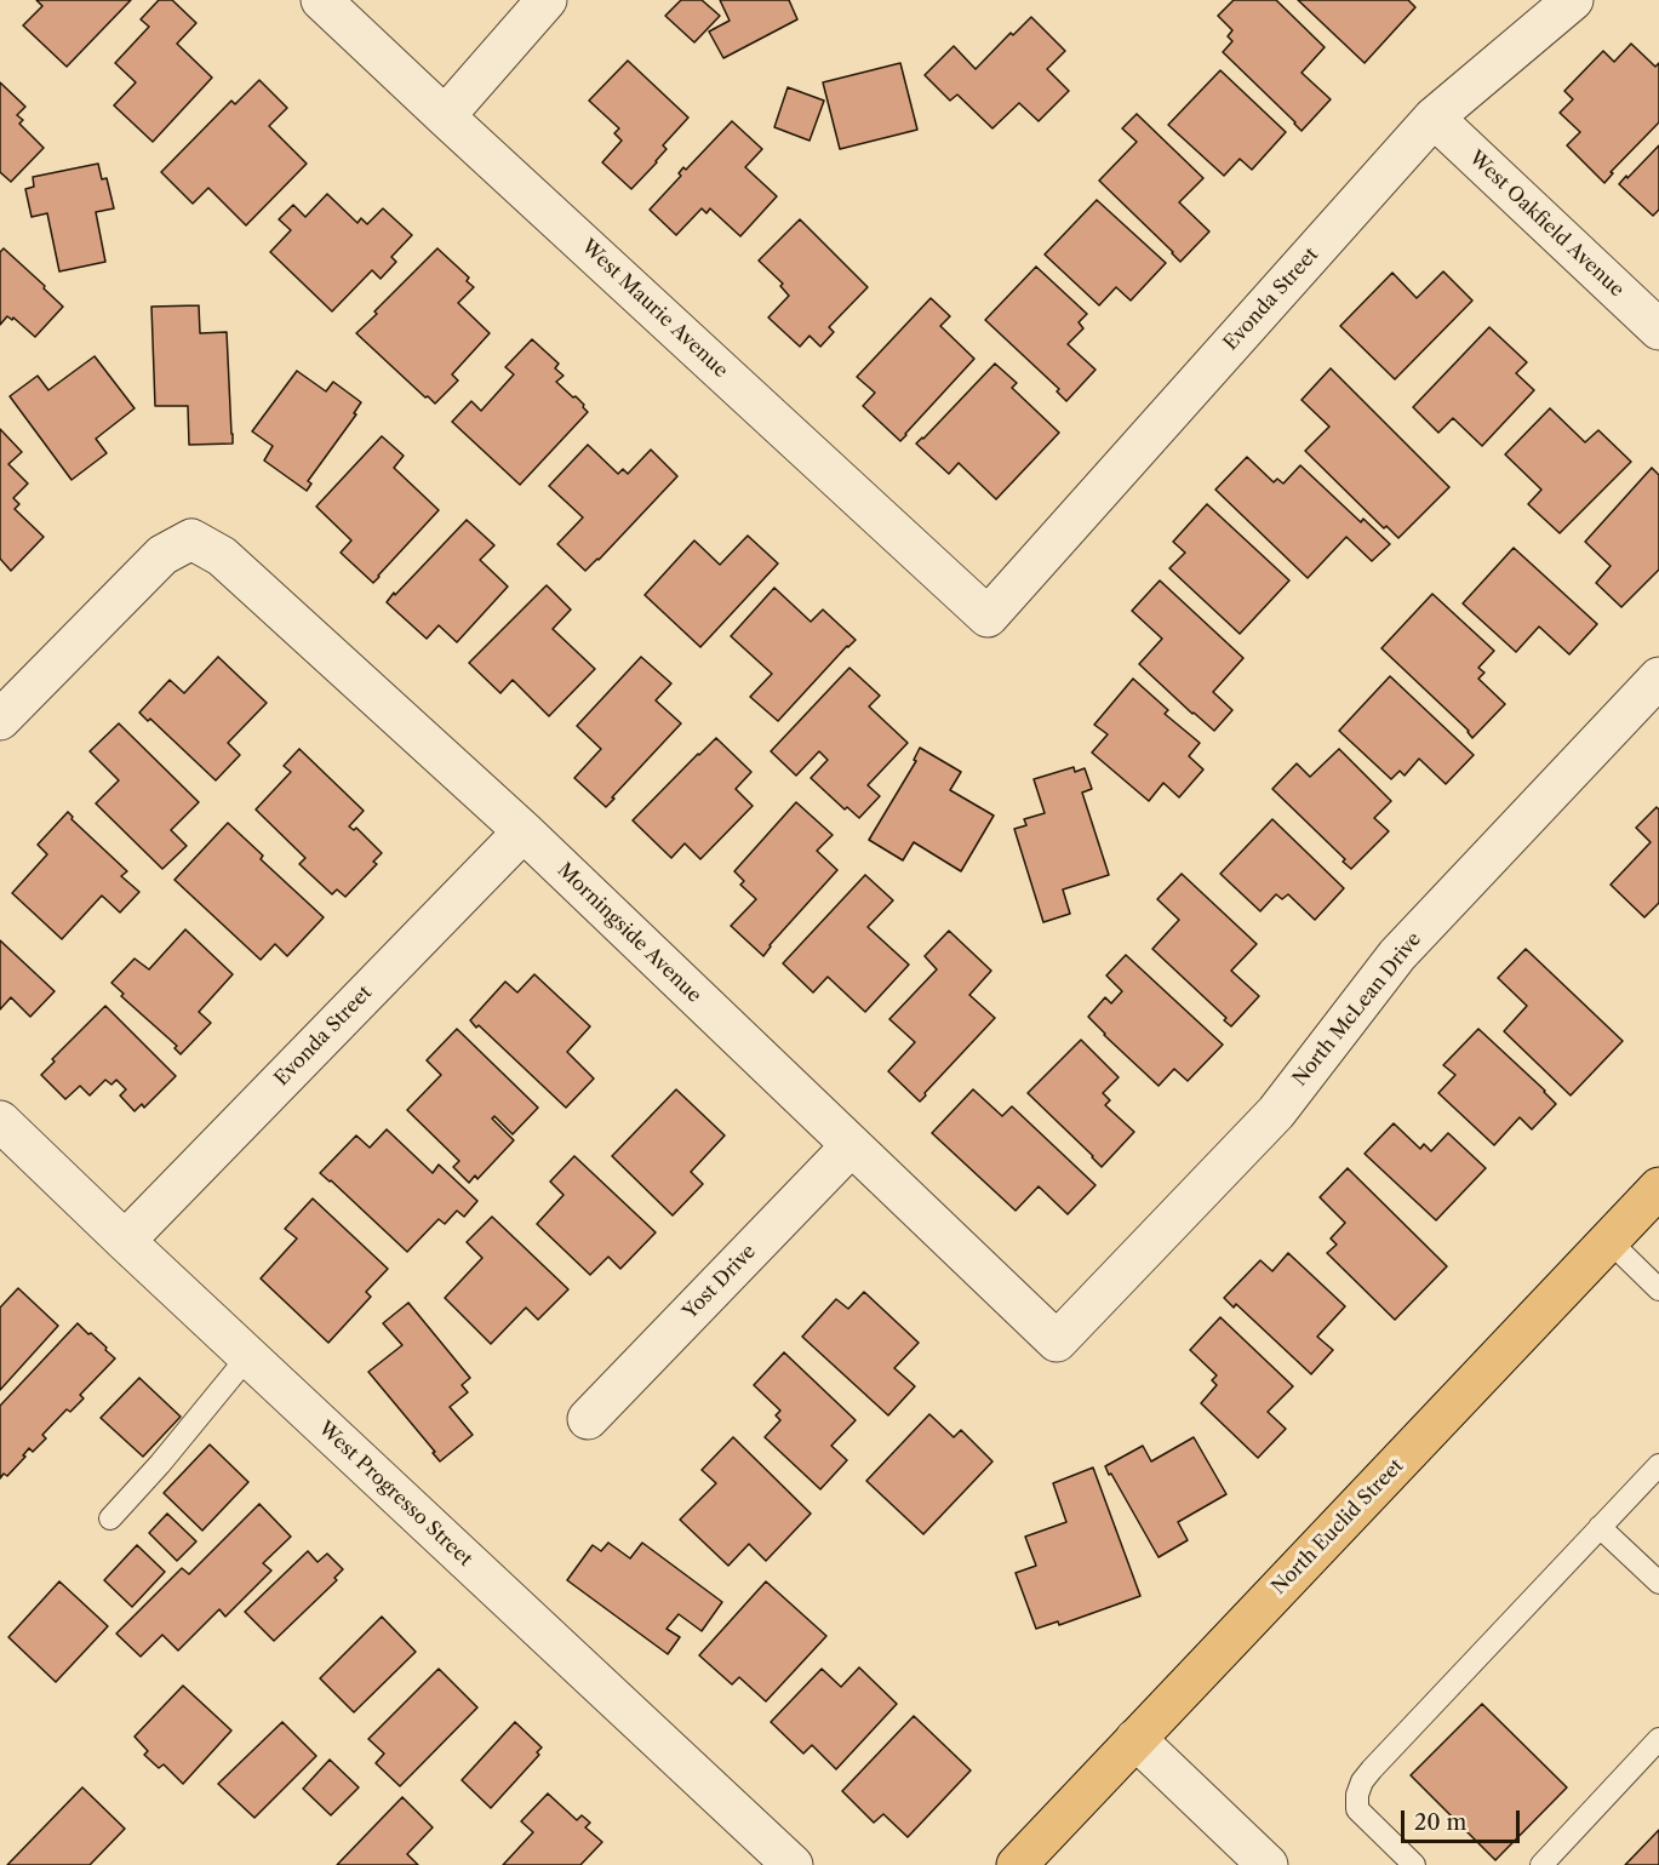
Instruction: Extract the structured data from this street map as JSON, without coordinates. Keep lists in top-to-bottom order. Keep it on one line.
{"streets":{"main road":["North Euclid Street"],"street":["West Oakfield Avenue","Evonda Street","West Maurie Avenue","Morningside Avenue","North McLean Drive","Yost Drive","West Progresso Street"]},"crossings":[["West Oakfield Avenue","Evonda Street"],["Evonda Street","West Maurie Avenue"],["Evonda Street","Morningside Avenue"],["Evonda Street","West Progresso Street"],["Morningside Avenue","North McLean Drive"],["Morningside Avenue","Yost Drive"]],"scale_bar":"20 m"}
